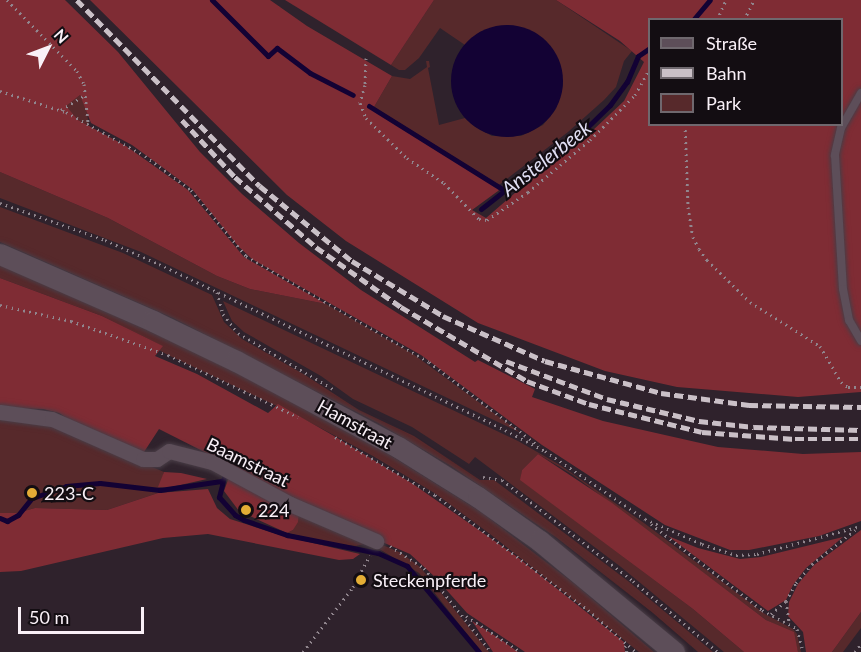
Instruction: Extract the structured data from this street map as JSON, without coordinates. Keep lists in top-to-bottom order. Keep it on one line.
{"streets":{"main road":["Hamstraat"],"street":["Baamstraat"]},"water":["Anstelerbeek"],"places":["223-C","224","Steckenpferde"],"legend":["Straße","Bahn","Park"],"scale_bar":"50 m","north":"top right"}
